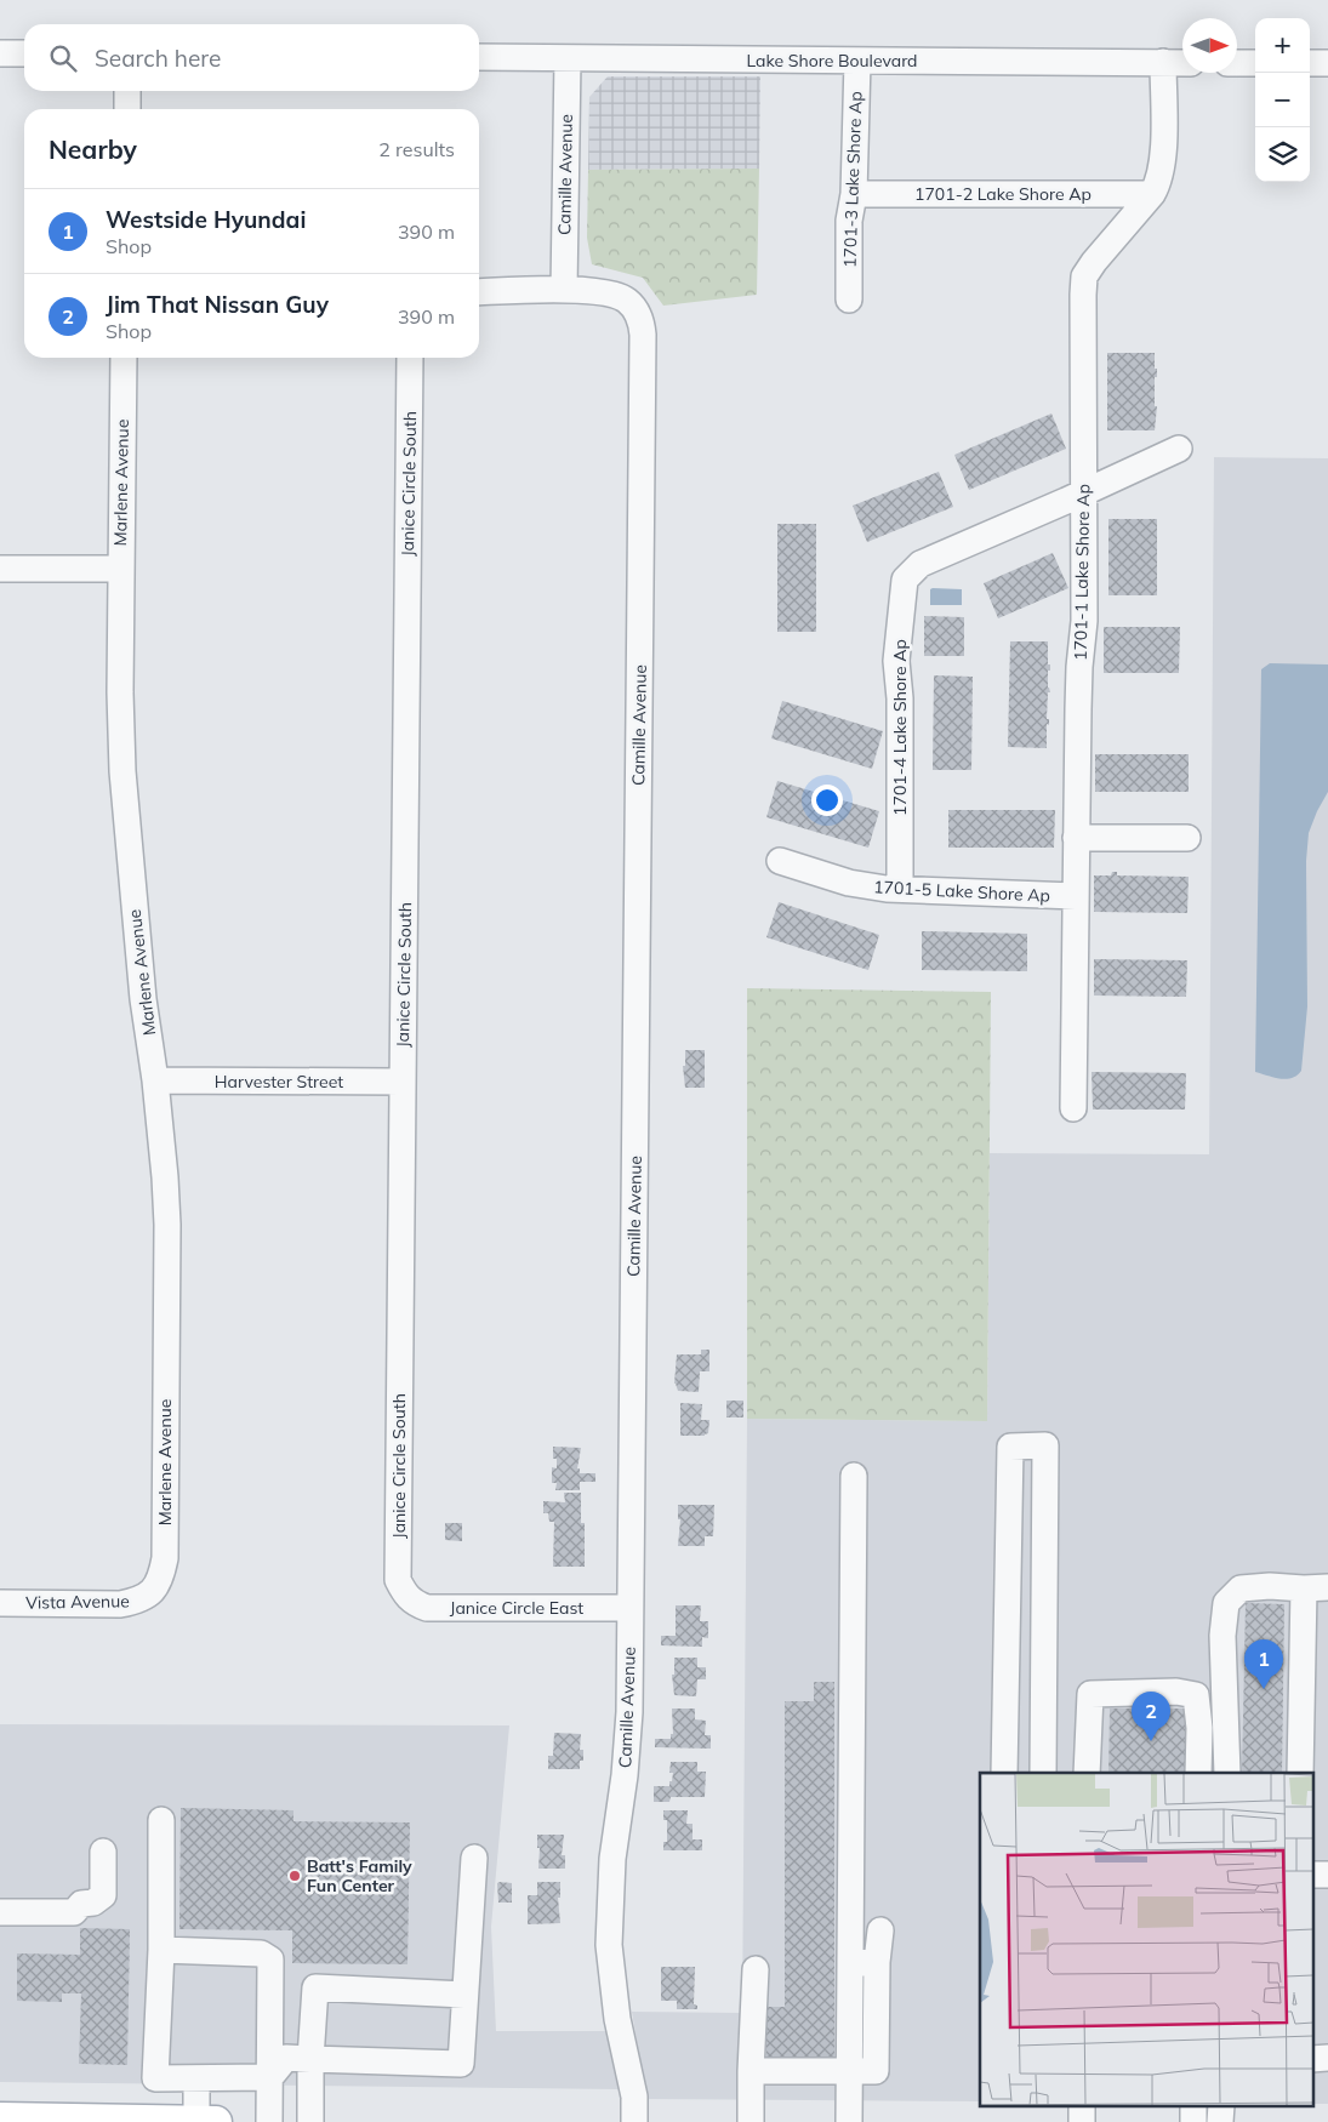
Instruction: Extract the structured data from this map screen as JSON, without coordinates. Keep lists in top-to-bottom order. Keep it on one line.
{"streets":{"street":["Lake Shore Boulevard","Camille Avenue","1701-3 Lake Shore Ap","1701-2 Lake Shore Ap","Marlene Avenue","Janice Circle South","1701-1 Lake Shore Ap","1701-4 Lake Shore Ap","1701-5 Lake Shore Ap","Harvester Street","Vista Avenue","Janice Circle East"]},"crossings":[["Lake Shore Boulevard","Camille Avenue"],["Lake Shore Boulevard","1701-3 Lake Shore Ap"],["Lake Shore Boulevard","1701-1 Lake Shore Ap"],["Camille Avenue","Janice Circle East"],["1701-3 Lake Shore Ap","1701-2 Lake Shore Ap"],["1701-2 Lake Shore Ap","1701-1 Lake Shore Ap"],["Marlene Avenue","Harvester Street"],["Marlene Avenue","Vista Avenue"],["Janice Circle South","Harvester Street"],["Janice Circle South","Janice Circle East"],["1701-1 Lake Shore Ap","1701-4 Lake Shore Ap"],["1701-1 Lake Shore Ap","1701-5 Lake Shore Ap"],["1701-4 Lake Shore Ap","1701-5 Lake Shore Ap"]],"places":["Batt's Family Fun Center"],"north":"right","page":{"map_buttons":["+","−"],"search":"Search here","heading":["Nearby","2 results"],"list":[{"mark":"1","name":"Westside Hyundai","note":"Shop","value":"390 m"},{"mark":"2","name":"Jim That Nissan Guy","note":"Shop","value":"390 m"}],"pins":["1","2"]}}
